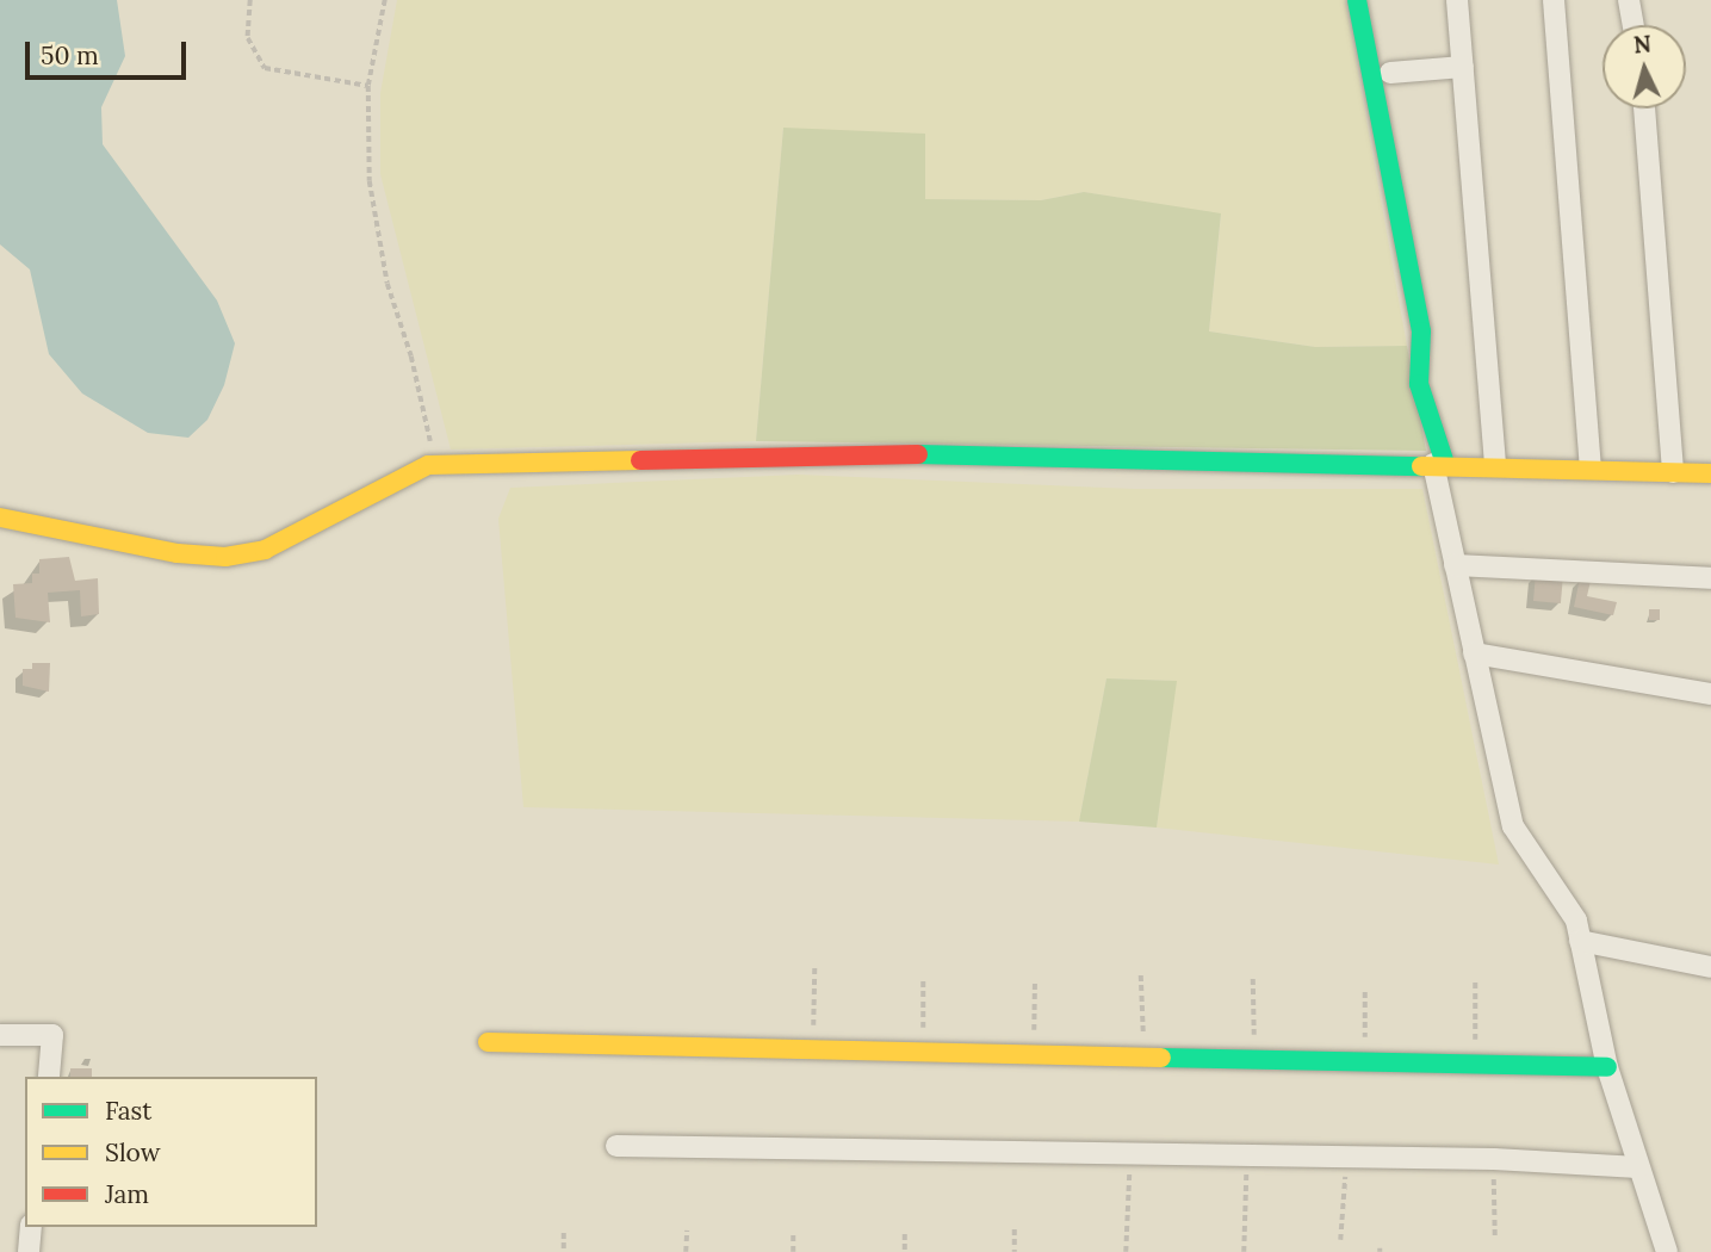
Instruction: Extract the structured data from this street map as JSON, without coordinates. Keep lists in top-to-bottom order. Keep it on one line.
{"legend":["Fast","Slow","Jam"],"scale_bar":"50 m","north":"top"}
